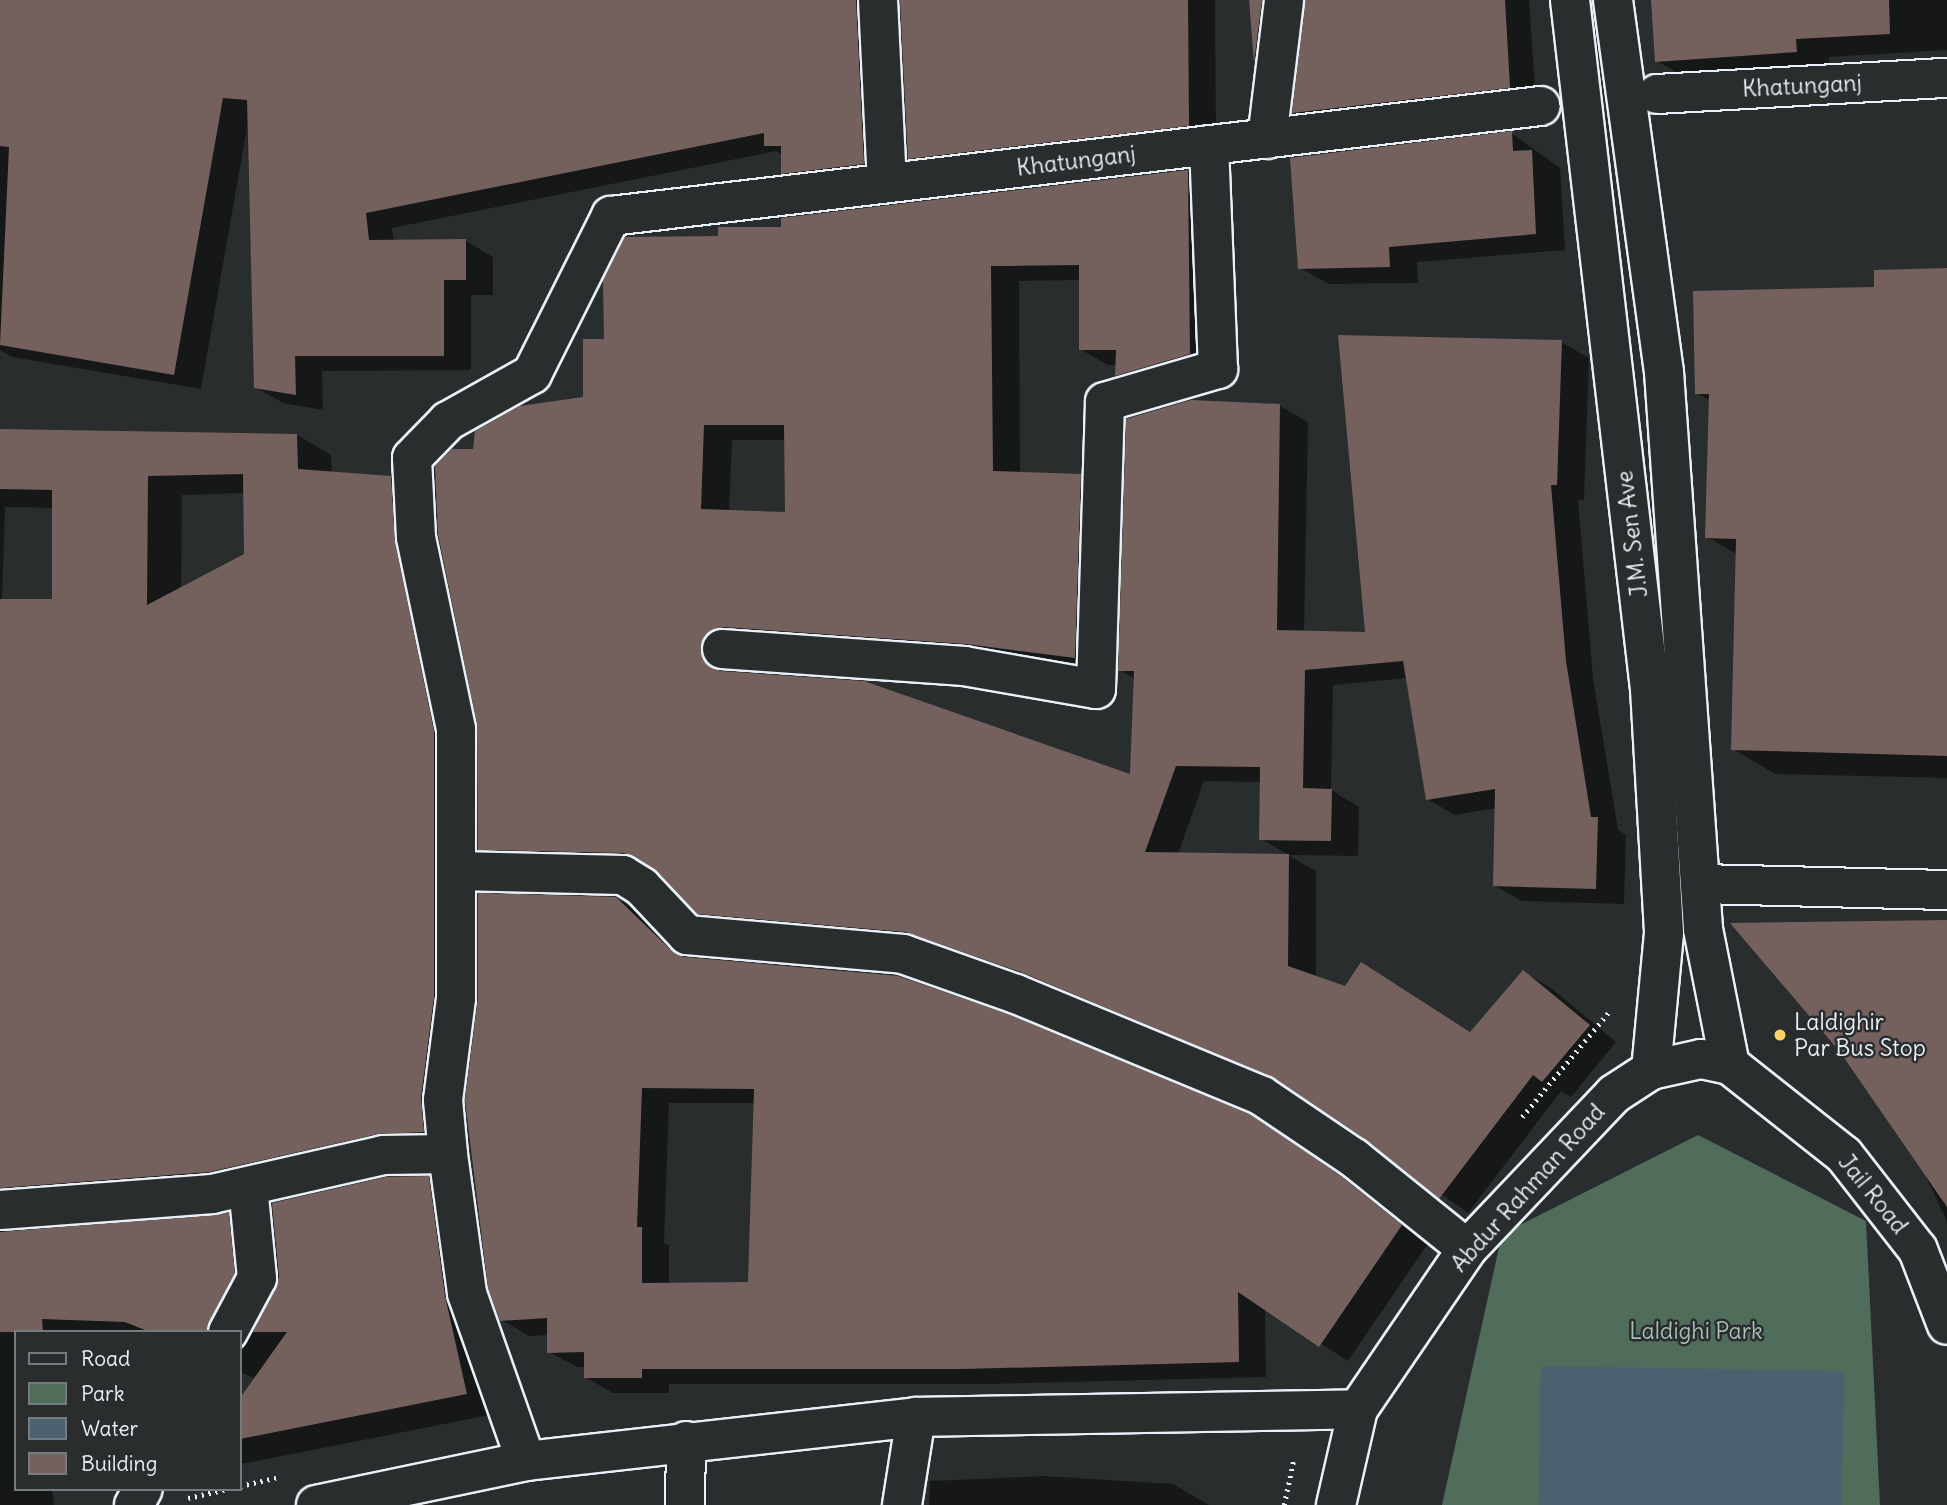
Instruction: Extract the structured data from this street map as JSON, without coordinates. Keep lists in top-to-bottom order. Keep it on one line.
{"streets":{"street":["Khatunganj","J.M. Sen Ave","Abdur Rahman Road","Jail Road"]},"crossings":[["J.M. Sen Ave","Abdur Rahman Road"],["J.M. Sen Ave","Jail Road"],["Abdur Rahman Road","Jail Road"]],"parks":["Laldighi Park"],"places":["Laldighir Par Bus Stop"],"legend":["Road","Park","Water","Building"]}
